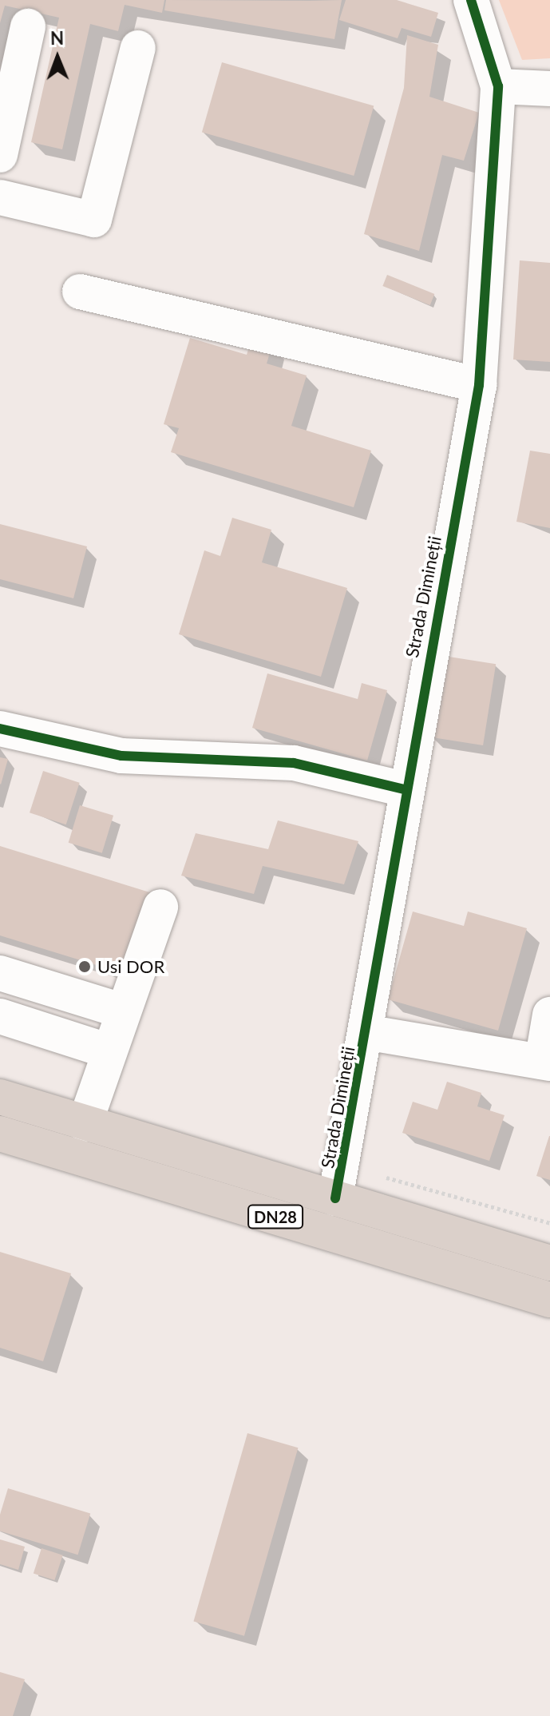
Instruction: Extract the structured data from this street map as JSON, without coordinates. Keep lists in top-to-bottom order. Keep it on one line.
{"streets":{"highway":["DN28"],"street":["Strada Dimineții"]},"crossings":[["Strada Dimineții","DN28"]],"places":["Usi DOR"],"north":"top"}
